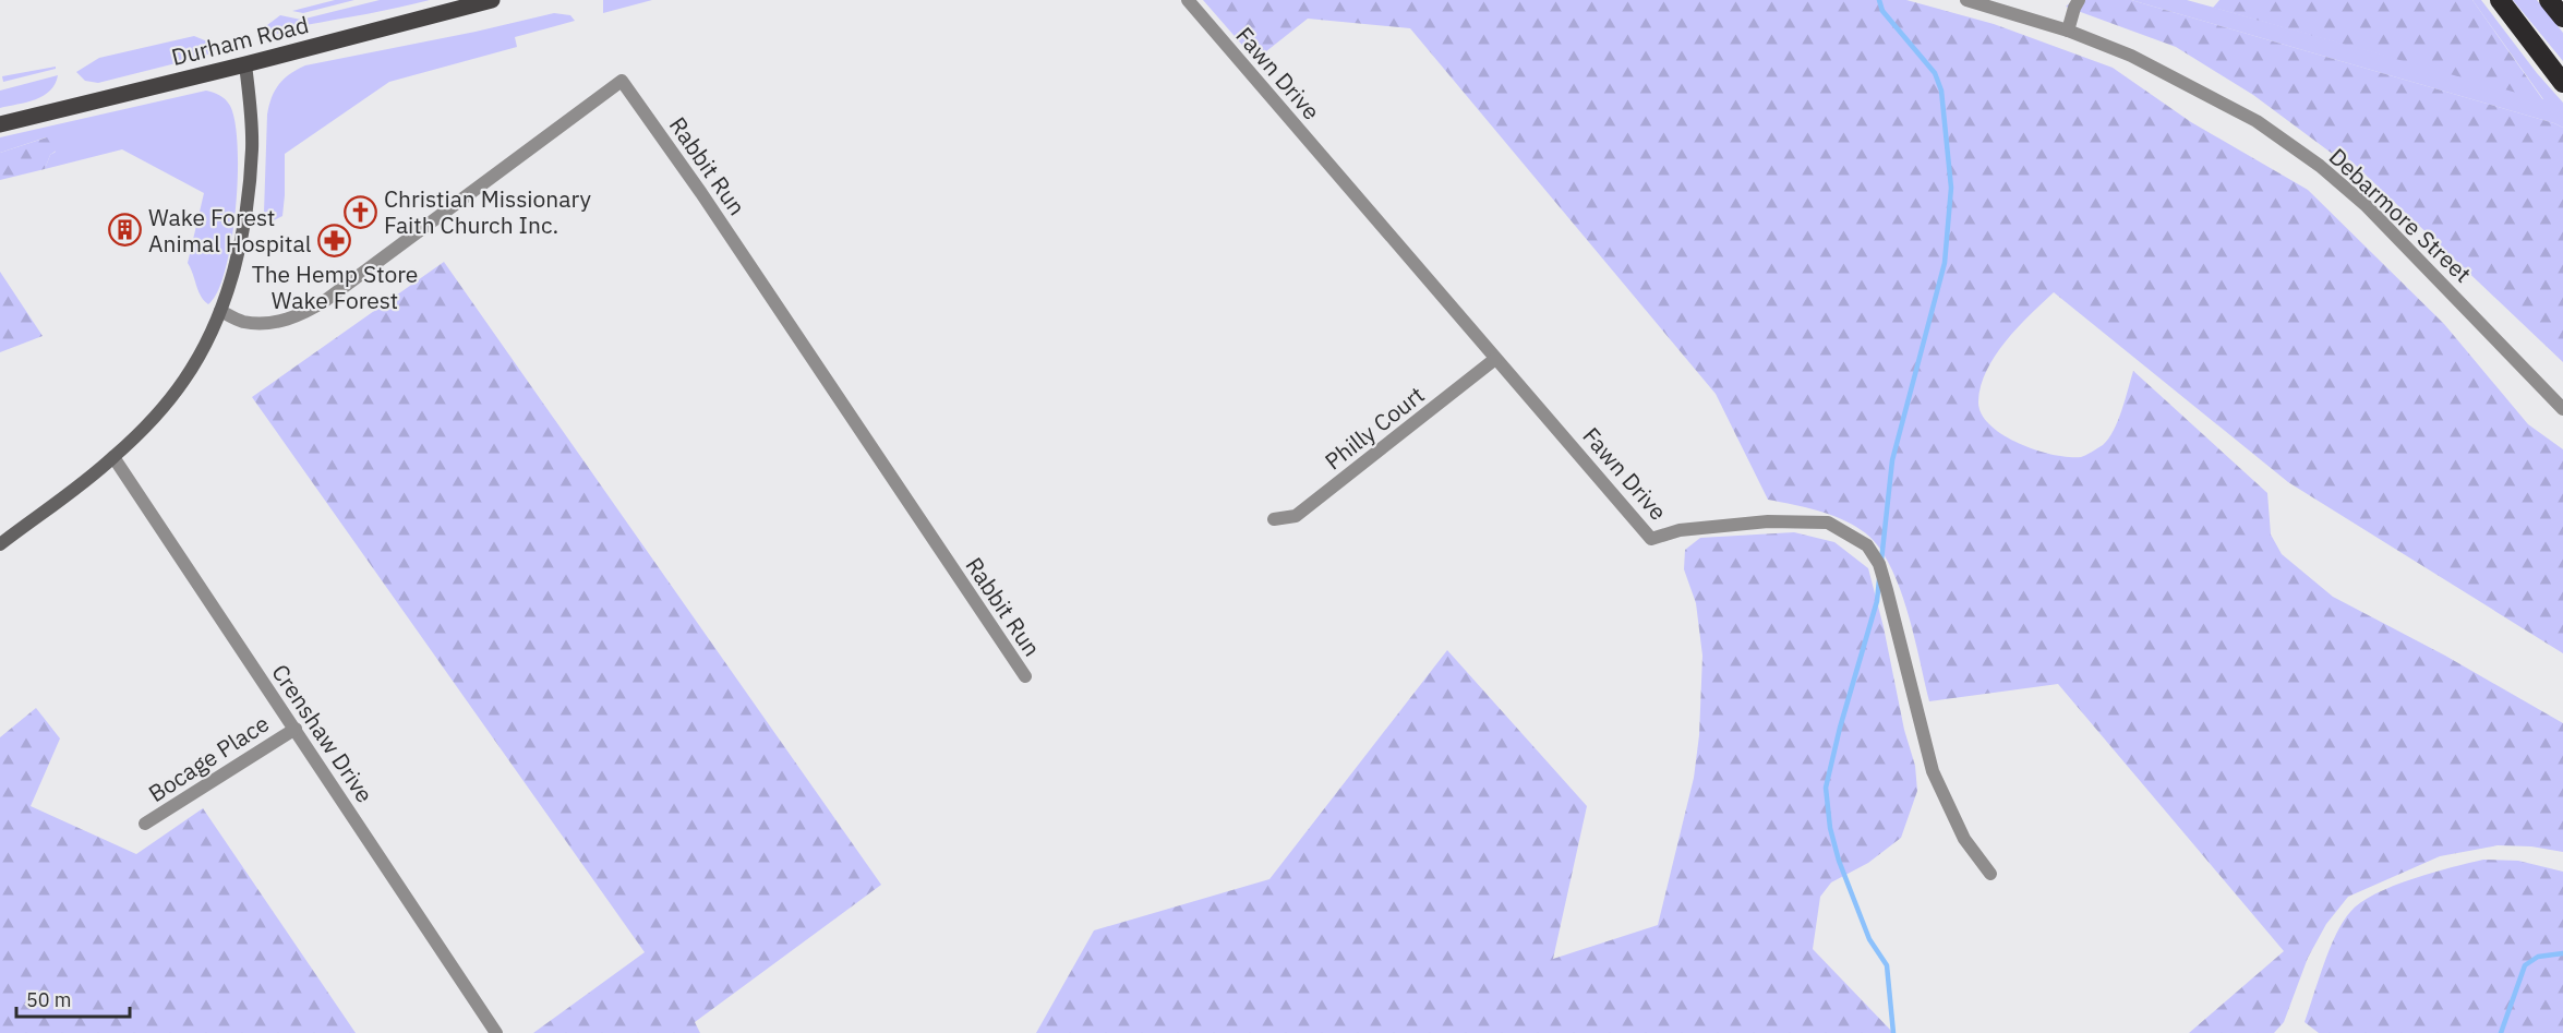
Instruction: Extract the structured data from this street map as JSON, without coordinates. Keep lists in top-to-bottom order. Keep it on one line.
{"streets":{"main road":["Durham Road"],"street":["Fawn Drive","Rabbit Run","Debarmore Street","Philly Court","Crenshaw Drive","Bocage Place"]},"crossings":[["Fawn Drive","Philly Court"],["Crenshaw Drive","Bocage Place"]],"places":{"church":["Christian Missionary Faith Church Inc."],"building":["Wake Forest Animal Hospital"],"pharmacy":["The Hemp Store Wake Forest"]},"scale_bar":"50 m"}
